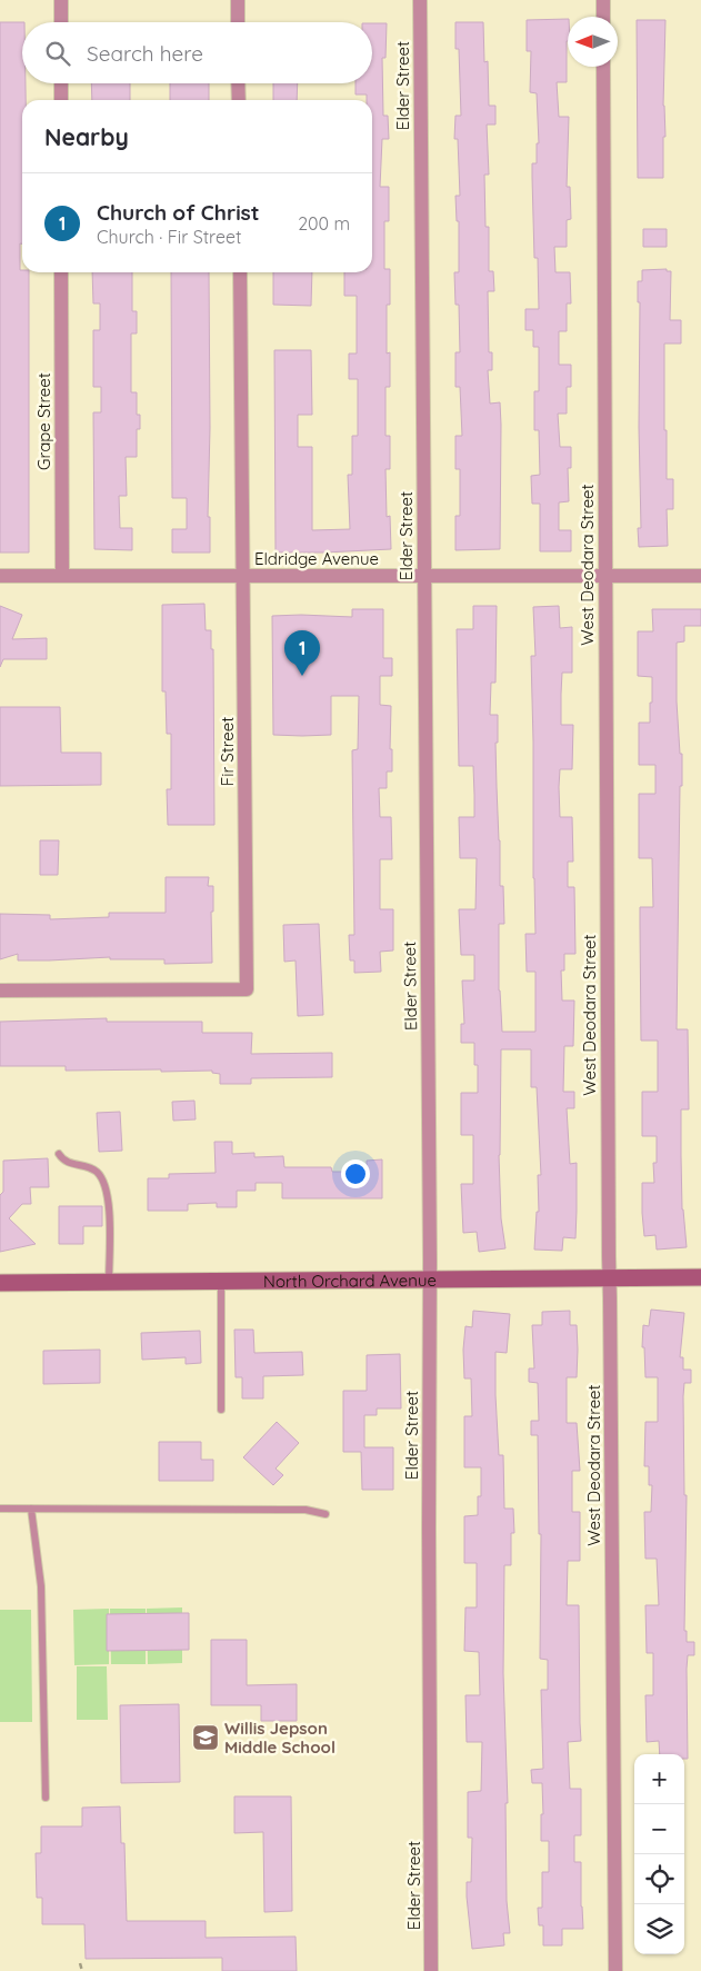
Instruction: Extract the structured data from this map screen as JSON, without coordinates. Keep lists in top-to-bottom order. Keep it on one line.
{"streets":{"street":["Elder Street","Grape Street","Eldridge Avenue","West Deodara Street","Fir Street","North Orchard Avenue"]},"crossings":[["Elder Street","Eldridge Avenue"],["Elder Street","North Orchard Avenue"],["Grape Street","Eldridge Avenue"],["Eldridge Avenue","West Deodara Street"],["Eldridge Avenue","Fir Street"],["West Deodara Street","North Orchard Avenue"]],"places":{"school or university":["Willis Jepson Middle School"]},"north":"left","page":{"search":"Search here","heading":"Nearby","list":[{"mark":"1","name":"Church of Christ","note":"Church · Fir Street","value":"200 m"}],"pins":"1","map_buttons":["+","−"]}}
